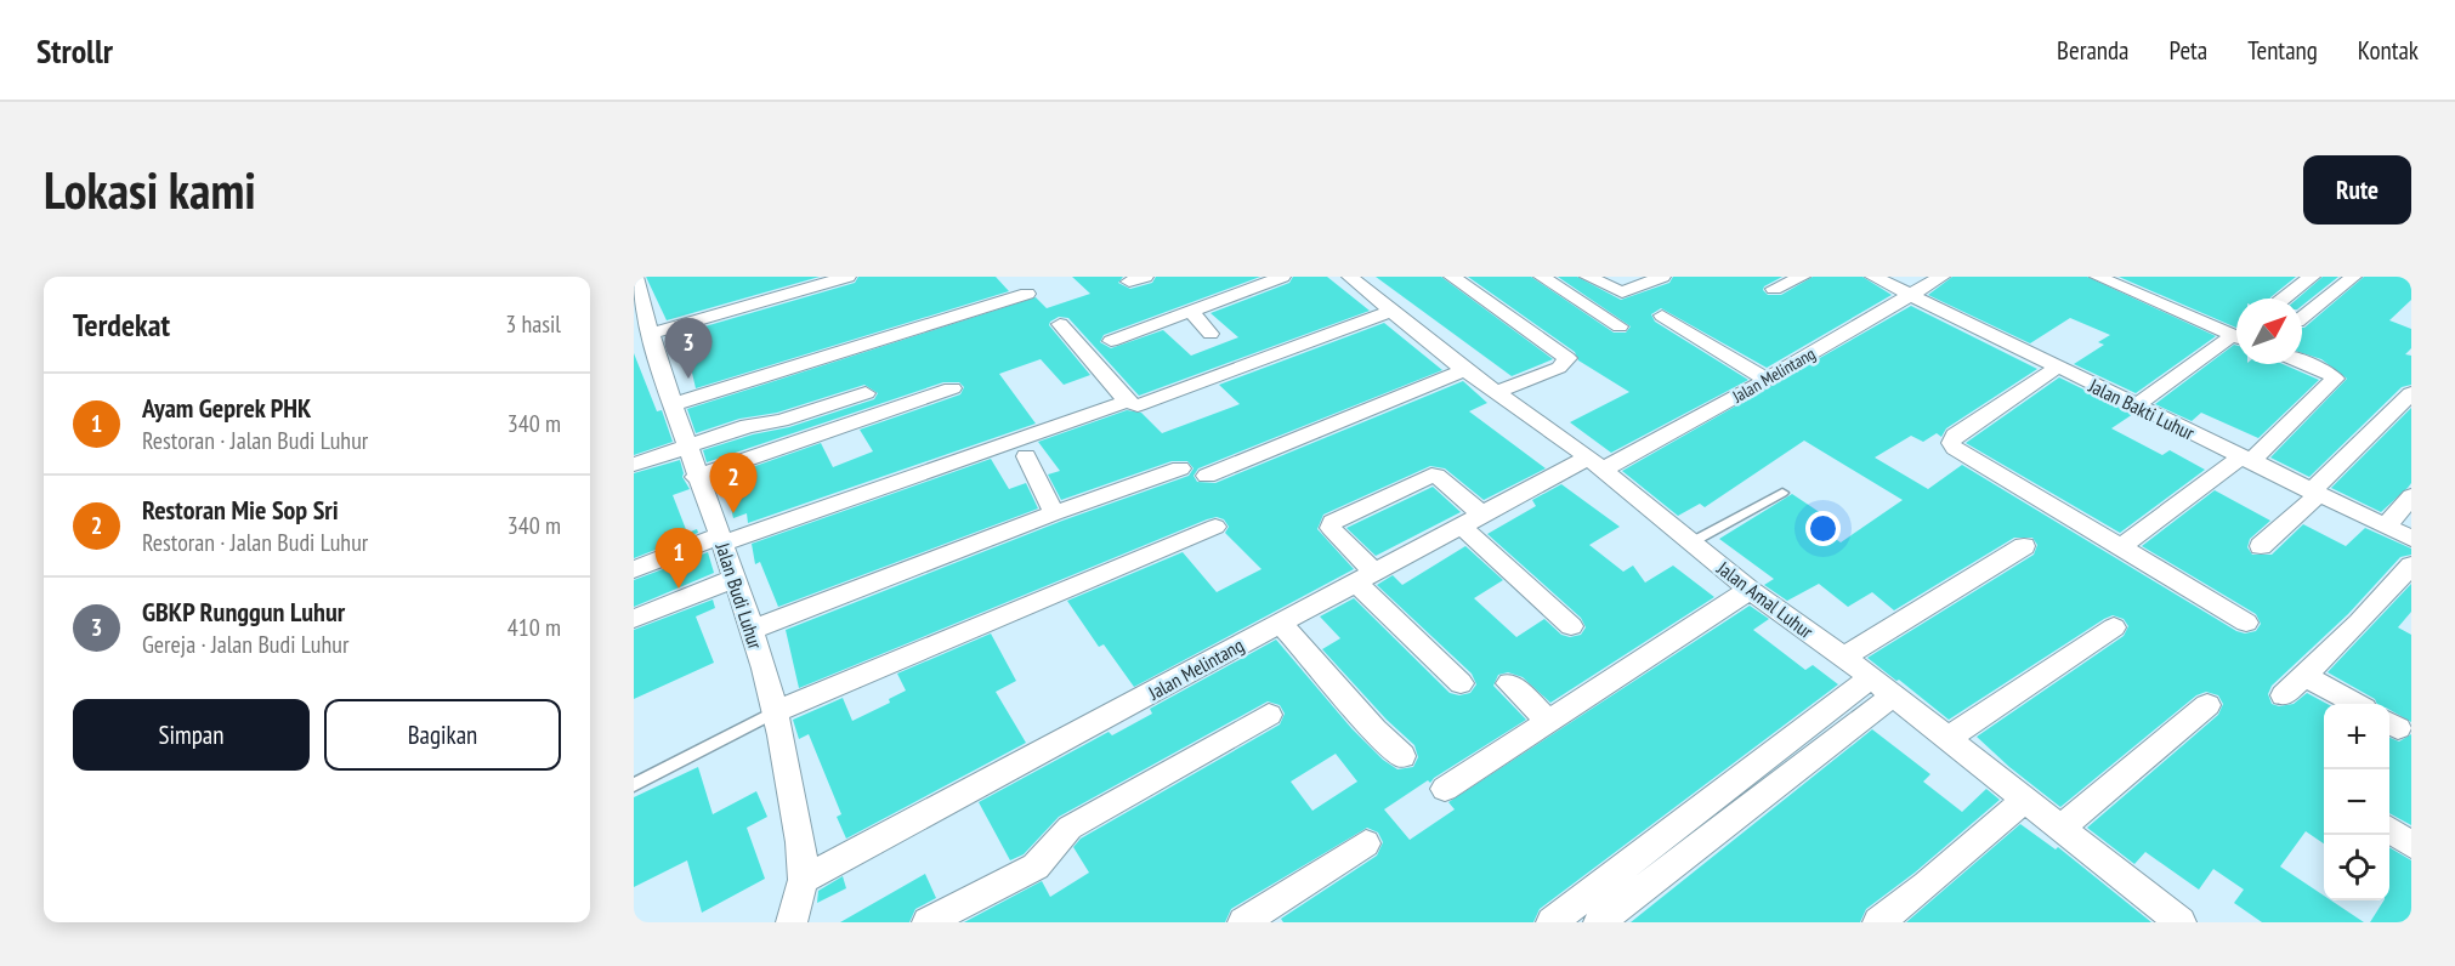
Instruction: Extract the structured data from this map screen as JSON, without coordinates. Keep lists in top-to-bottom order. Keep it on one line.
{"streets":{"street":["Jalan Melintang","Jalan Bakti Luhur","Jalan Budi Luhur","Jalan Amal Luhur"]},"crossings":[["Jalan Melintang","Jalan Bakti Luhur"],["Jalan Melintang","Jalan Budi Luhur"],["Jalan Melintang","Jalan Amal Luhur"]],"north":"top right","page":{"header":"Strollr","nav":["Beranda","Peta","Tentang","Kontak"],"buttons":["Rute",["Simpan","Bagikan"]],"title":"Lokasi kami","heading":["Terdekat","3 hasil"],"pins":["3","2","1"],"list":[{"mark":"1","name":"Ayam Geprek PHK","note":"Restoran · Jalan Budi Luhur","value":"340 m"},{"mark":"2","name":"Restoran Mie Sop Sri","note":"Restoran · Jalan Budi Luhur","value":"340 m"},{"mark":"3","name":"GBKP Runggun Luhur","note":"Gereja · Jalan Budi Luhur","value":"410 m"}],"map_buttons":["+","−"]}}
